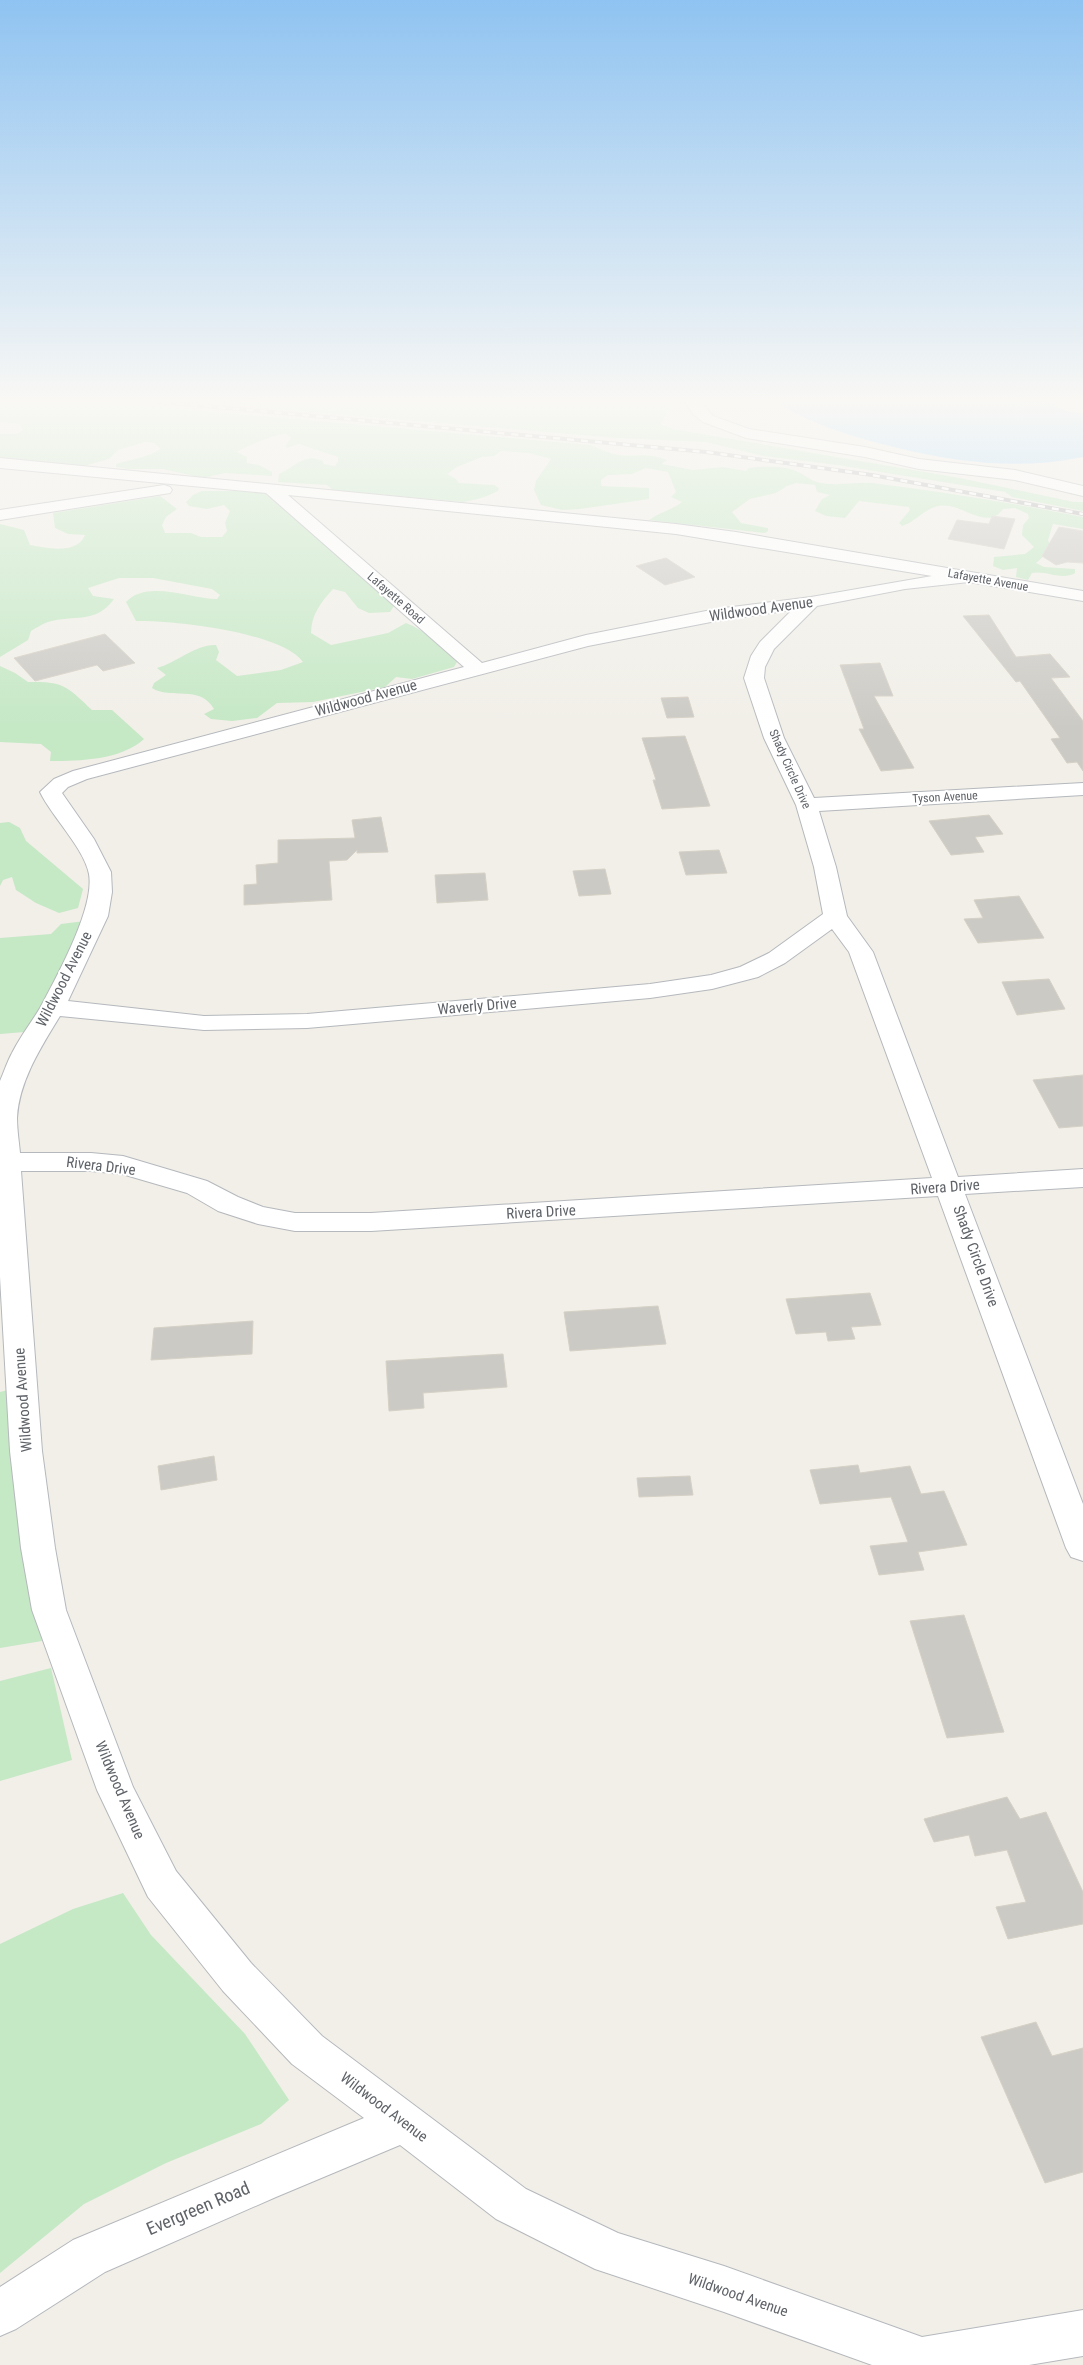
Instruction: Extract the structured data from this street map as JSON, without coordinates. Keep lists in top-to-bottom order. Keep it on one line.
{"streets":{"street":["Lafayette Avenue","Lafayette Road","Wildwood Avenue","Shady Circle Drive","Tyson Avenue","Waverly Drive","Rivera Drive","Evergreen Road"]},"crossings":[["Lafayette Avenue","Wildwood Avenue"],["Lafayette Road","Wildwood Avenue"],["Wildwood Avenue","Shady Circle Drive"],["Wildwood Avenue","Waverly Drive"],["Wildwood Avenue","Rivera Drive"],["Wildwood Avenue","Evergreen Road"],["Shady Circle Drive","Tyson Avenue"],["Shady Circle Drive","Waverly Drive"],["Shady Circle Drive","Rivera Drive"]]}
